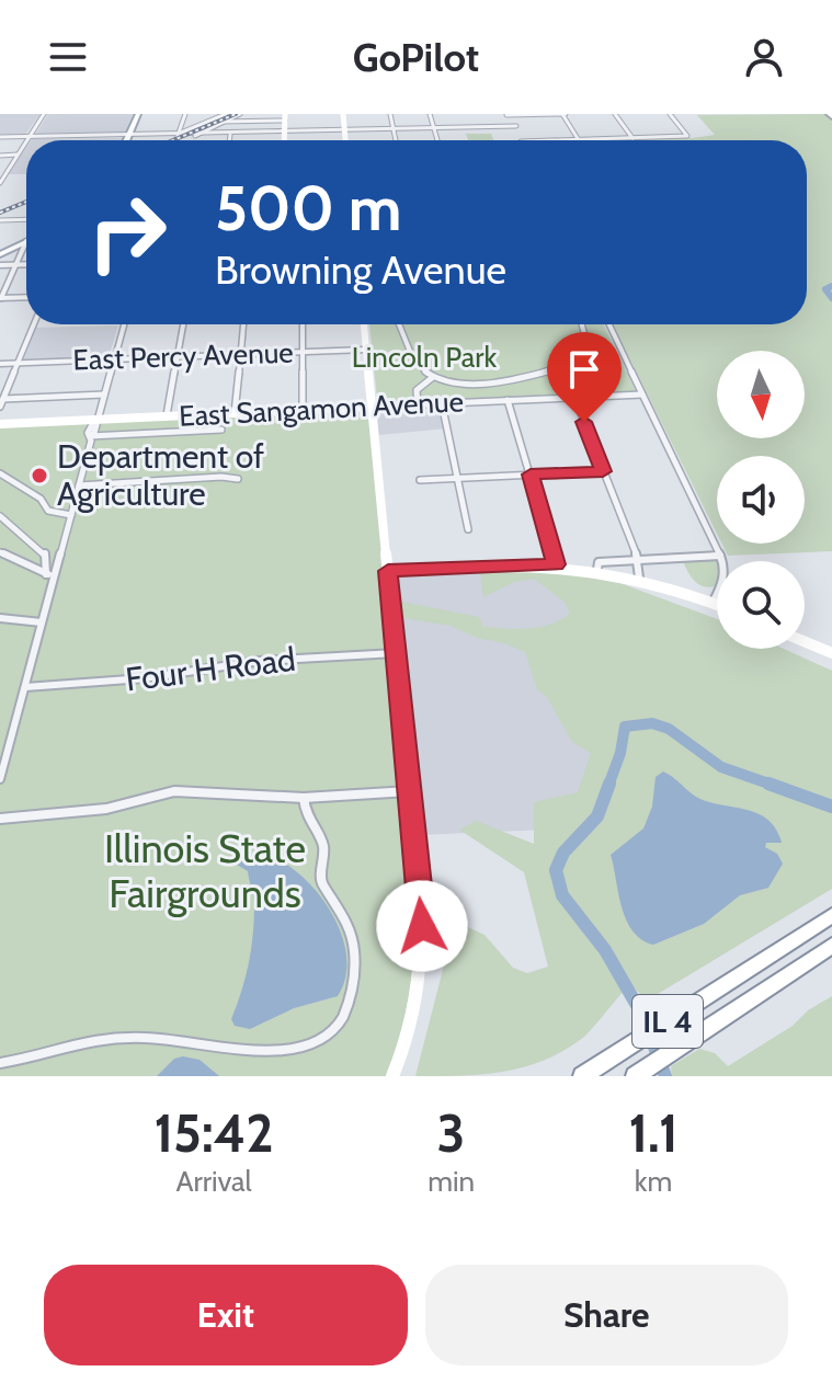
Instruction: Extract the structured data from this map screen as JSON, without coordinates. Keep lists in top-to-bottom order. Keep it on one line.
{"streets":{"highway":["IL 4"],"main road":["East Sangamon Avenue"],"street":["East Percy Avenue","Four H Road"]},"parks":["Lincoln Park","Illinois State Fairgrounds"],"places":["Department of Agriculture"],"north":"bottom","page":{"header":"GoPilot","turn":["500 m","Browning Avenue"],"eta":["15:42","Arrival","3","min","1.1","km"],"buttons":["Exit","Share"]}}
